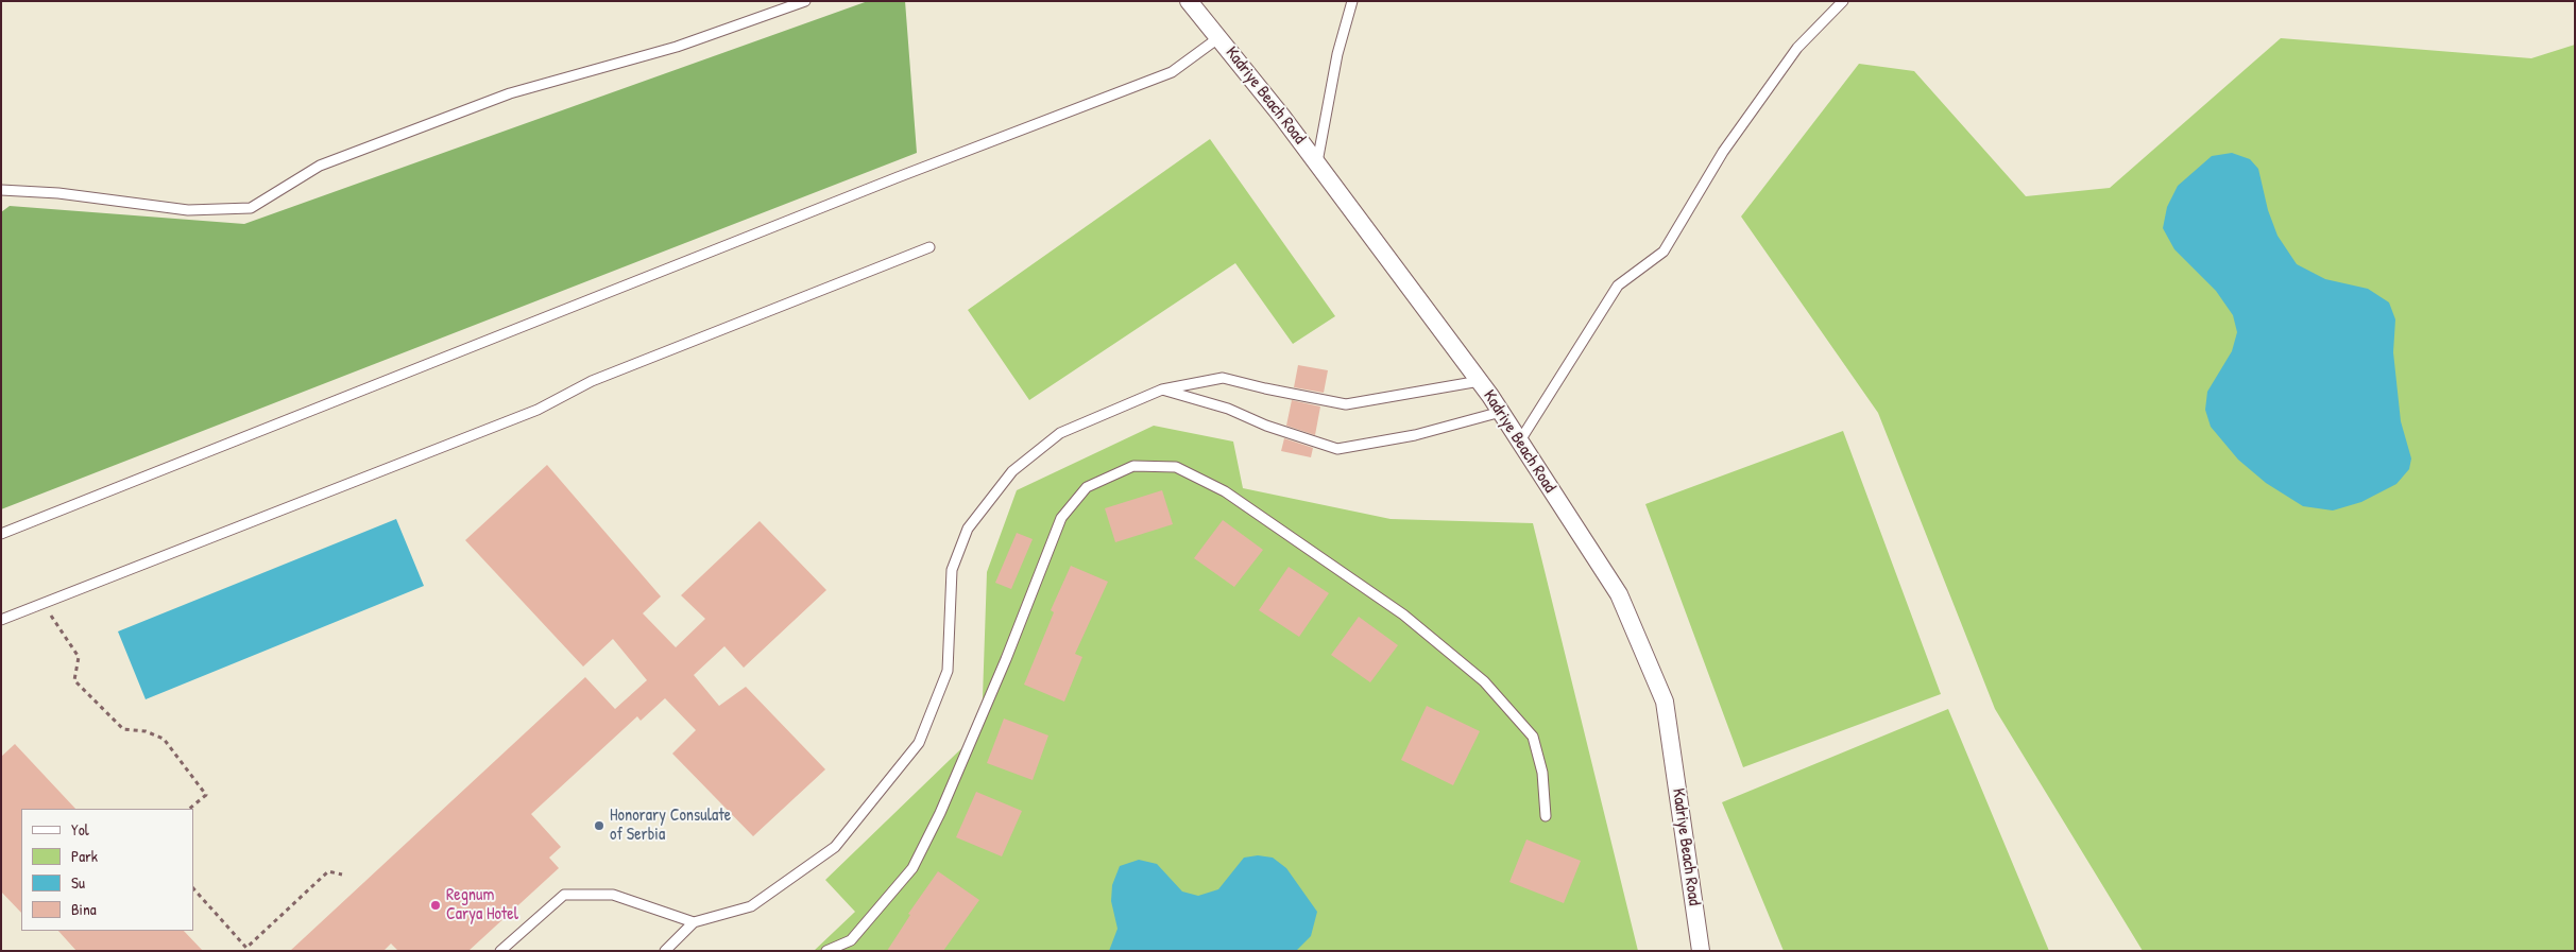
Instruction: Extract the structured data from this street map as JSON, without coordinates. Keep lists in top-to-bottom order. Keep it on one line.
{"streets":{"street":["Kadriye Beach Road"]},"places":["Honorary Consulate of Serbia","Regnum Carya Hotel"],"legend":["Yol","Park","Su","Bina"]}
